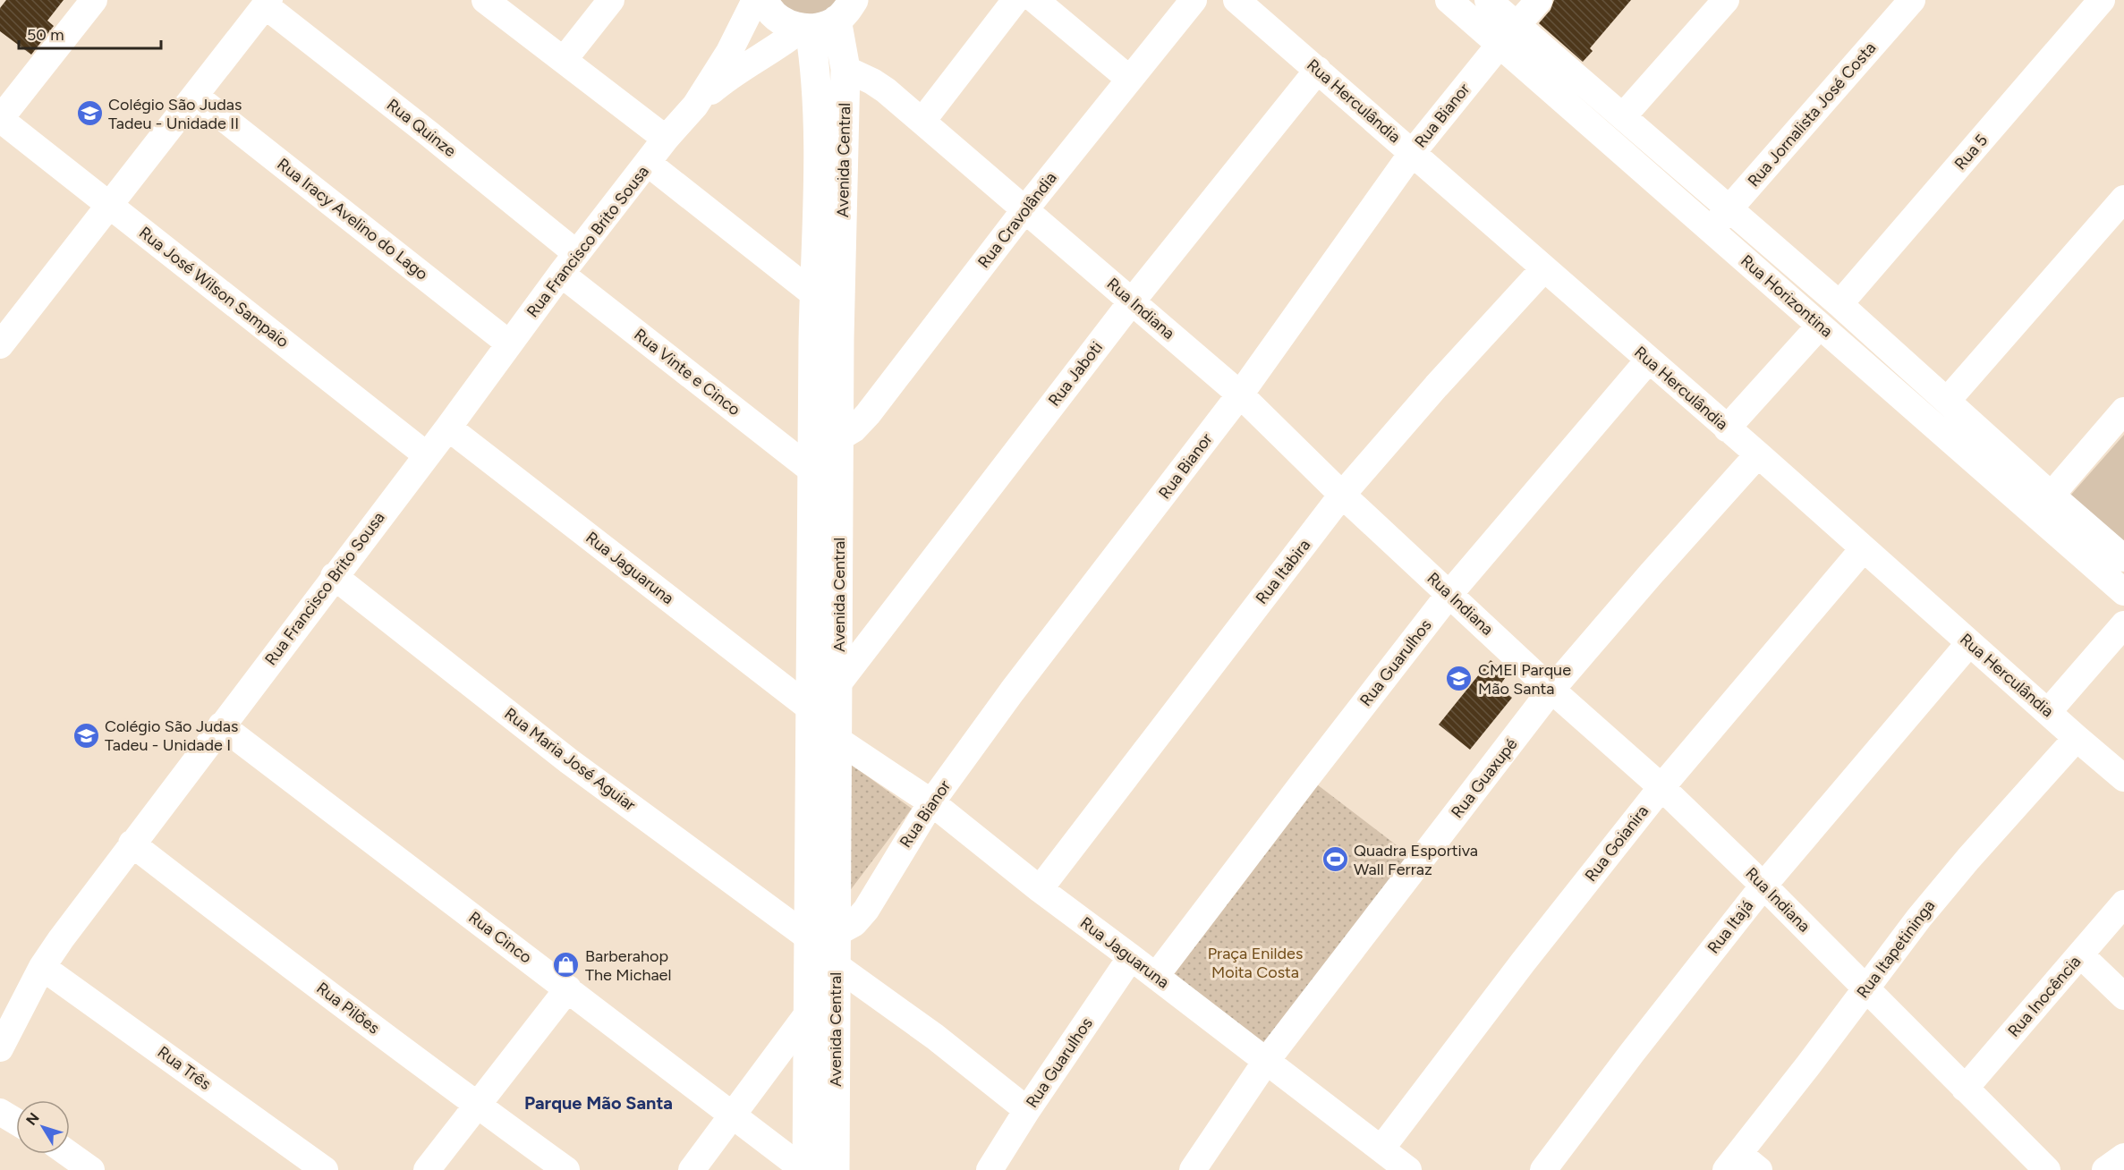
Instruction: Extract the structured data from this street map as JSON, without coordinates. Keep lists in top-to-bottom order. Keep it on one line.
{"streets":{"main road":["Avenida Central"],"street":["Rua Herculândia","Rua Jornalista José Costa","Rua Bianor","Rua Quinze","Rua 5","Rua Iracy Avelino do Lago","Rua Cravolândia","Rua Francisco Brito Sousa","Rua José Wilson Sampaio","Rua Horizontina","Rua Indiana","Rua Vinte e Cinco","Rua Jaboti","Rua Jaguaruna","Rua Itabira","Rua Guarulhos","Rua Maria José Aguiar","Rua Guaxupé","Rua Goianira","Rua Itajá","Rua Cinco","Rua Itapetininga","Rua Inocência","Rua Pilões","Rua Três"]},"crossings":[["Rua Herculândia","Rua Bianor"],["Rua Herculândia","Rua Jaboti"],["Rua Herculândia","Rua Itabira"],["Rua Herculândia","Rua Guarulhos"],["Rua Herculândia","Rua Guaxupé"],["Rua Herculândia","Rua Goianira"],["Rua Herculândia","Rua Itajá"],["Rua Herculândia","Rua Itapetininga"],["Rua Jornalista José Costa","Rua Horizontina"],["Rua Bianor","Avenida Central"],["Rua Bianor","Rua Horizontina"],["Rua Bianor","Rua Indiana"],["Rua Bianor","Rua Jaguaruna"],["Rua Bianor","Rua Maria José Aguiar"],["Rua Quinze","Rua Francisco Brito Sousa"],["Rua Quinze","Rua Vinte e Cinco"],["Rua 5","Rua Horizontina"],["Avenida Central","Rua Cravolândia"],["Avenida Central","Rua Indiana"],["Avenida Central","Rua Vinte e Cinco"],["Avenida Central","Rua Jaboti"],["Avenida Central","Rua Jaguaruna"],["Avenida Central","Rua Maria José Aguiar"],["Avenida Central","Rua Cinco"],["Rua Iracy Avelino do Lago","Rua Francisco Brito Sousa"],["Rua Cravolândia","Rua Indiana"],["Rua Francisco Brito Sousa","Rua José Wilson Sampaio"],["Rua Francisco Brito Sousa","Rua Vinte e Cinco"],["Rua Francisco Brito Sousa","Rua Jaguaruna"],["Rua Francisco Brito Sousa","Rua Maria José Aguiar"],["Rua Francisco Brito Sousa","Rua Cinco"],["Rua Francisco Brito Sousa","Rua Pilões"],["Rua Francisco Brito Sousa","Rua Três"],["Rua Indiana","Rua Jaboti"],["Rua Indiana","Rua Itabira"],["Rua Indiana","Rua Guarulhos"],["Rua Indiana","Rua Guaxupé"],["Rua Indiana","Rua Goianira"],["Rua Indiana","Rua Itajá"],["Rua Indiana","Rua Itapetininga"],["Rua Indiana","Rua Inocência"],["Rua Jaguaruna","Rua Itabira"],["Rua Jaguaruna","Rua Guarulhos"],["Rua Jaguaruna","Rua Guaxupé"],["Rua Jaguaruna","Rua Goianira"]],"districts":["Parque Mão Santa"],"parks":["Praça Enildes Moita Costa"],"places":{"school or university":["Colégio São Judas Tadeu - Unidade II","CMEI Parque Mão Santa","Colégio São Judas Tadeu - Unidade I"],"sports":["Quadra Esportiva Wall Ferraz"],"shop":["Barberahop The Michael"]},"scale_bar":"50 m","north":"top left"}
